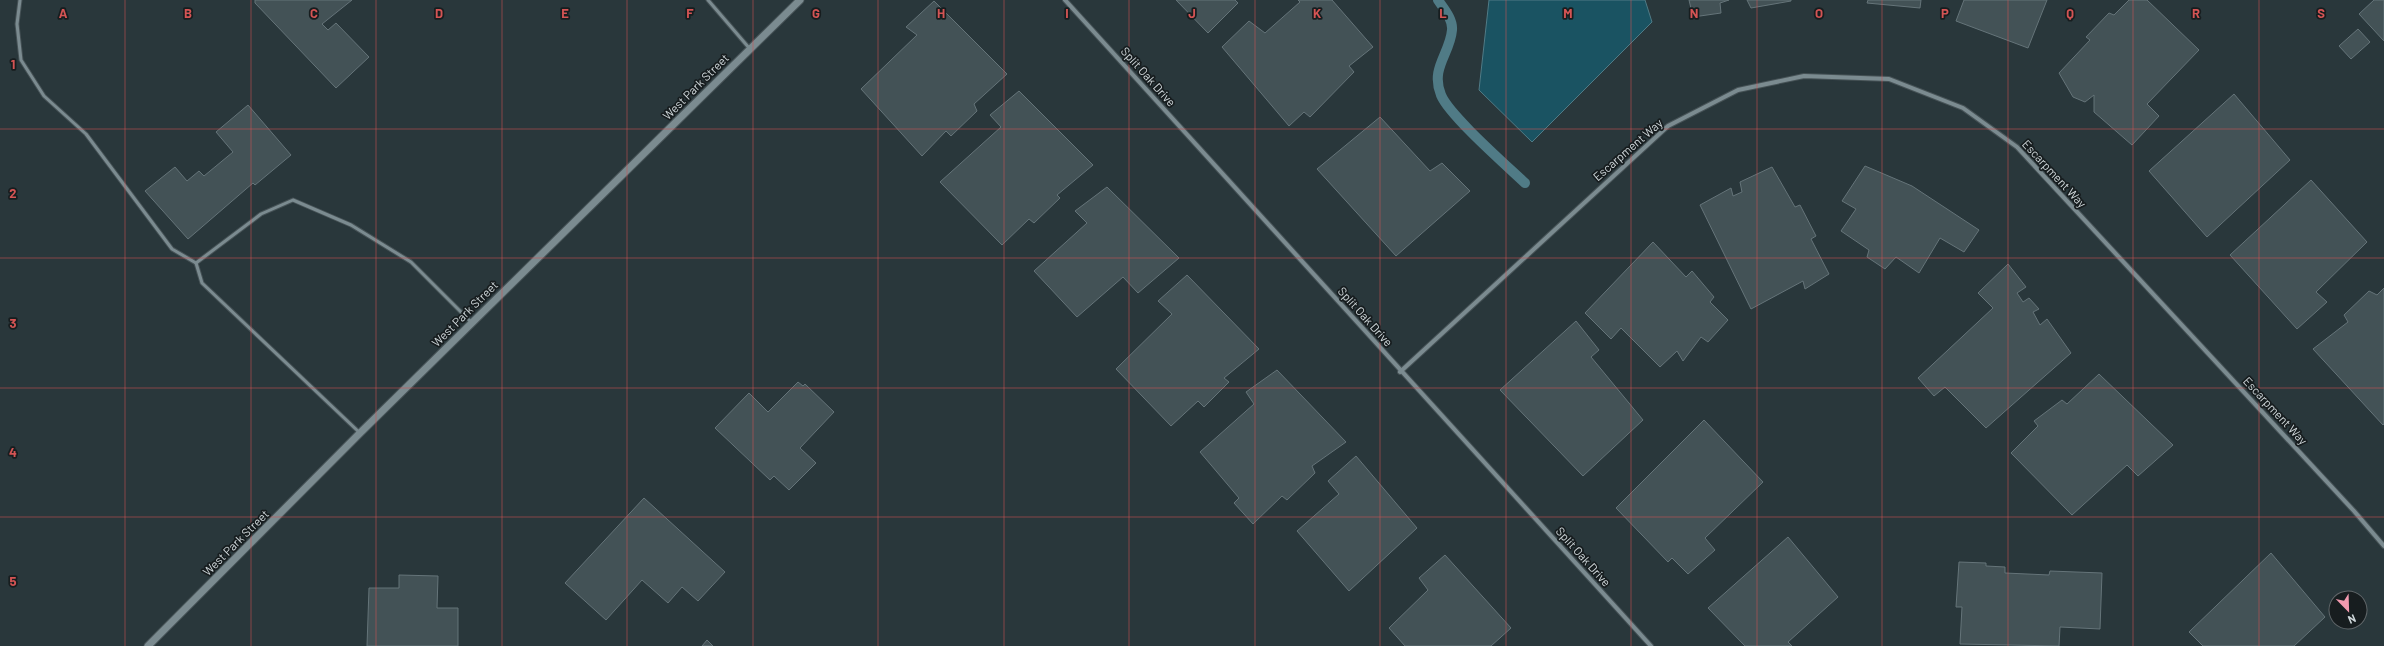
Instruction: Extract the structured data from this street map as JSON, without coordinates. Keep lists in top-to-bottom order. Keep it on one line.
{"streets":{"street":["Split Oak Drive","West Park Street","Escarpment Way"]},"crossings":[["Split Oak Drive","Escarpment Way"]],"north":"bottom right","grid":{"columns":["A","B","C","D","E","F","G","H","I","J","K","L","M","N","O","P","Q","R","S"],"rows":["1","2","3","4","5"]}}
